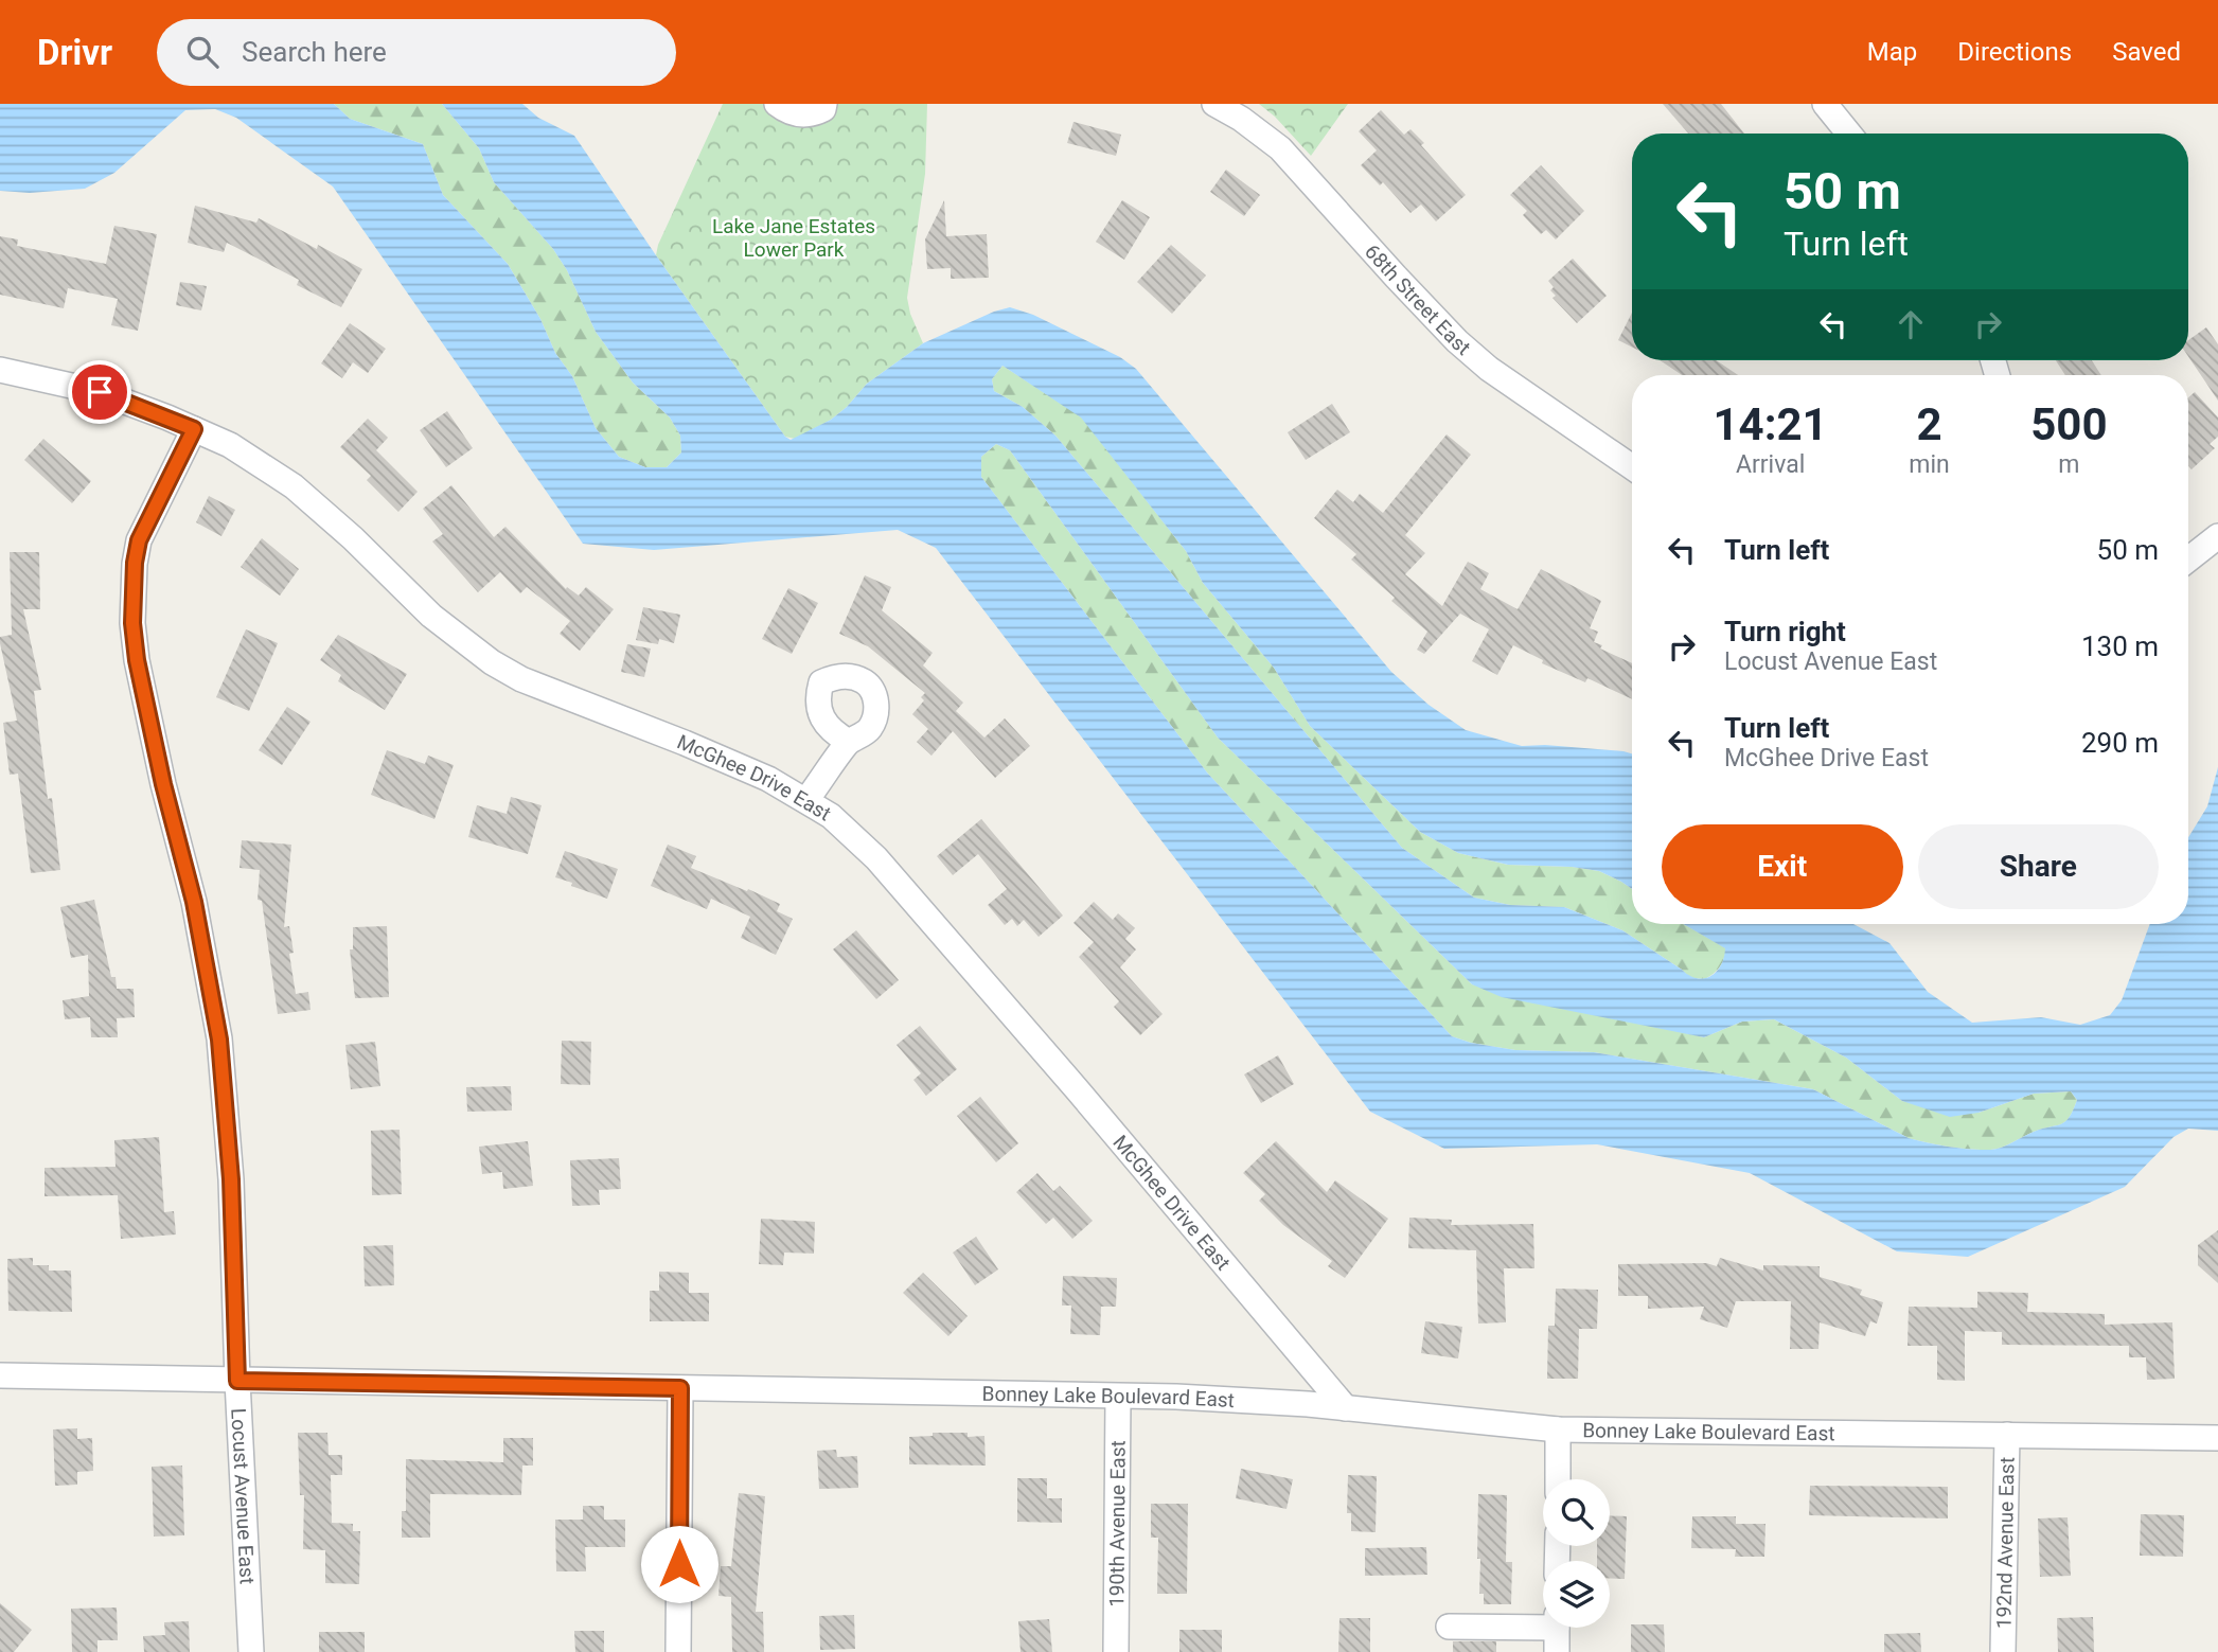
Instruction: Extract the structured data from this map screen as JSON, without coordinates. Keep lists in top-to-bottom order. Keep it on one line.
{"streets":{"street":["68th Street East","McGhee Drive East","Bonney Lake Boulevard East","Locust Avenue East","190th Avenue East","192nd Avenue East"]},"crossings":[["McGhee Drive East","Bonney Lake Boulevard East"],["McGhee Drive East","Locust Avenue East"],["Bonney Lake Boulevard East","Locust Avenue East"],["Bonney Lake Boulevard East","190th Avenue East"],["Bonney Lake Boulevard East","192nd Avenue East"]],"parks":["Lake Jane Estates Lower Park"],"page":{"header":"Drivr","search":"Search here","nav":["Map","Directions","Saved"],"turn":["50 m","Turn left"],"eta":["14:21","Arrival","2","min","500","m"],"list":[{"name":"Turn left","value":"50 m"},{"name":"Turn right","note":"Locust Avenue East","value":"130 m"},{"name":"Turn left","note":"McGhee Drive East","value":"290 m"}],"buttons":["Exit","Share"]}}
